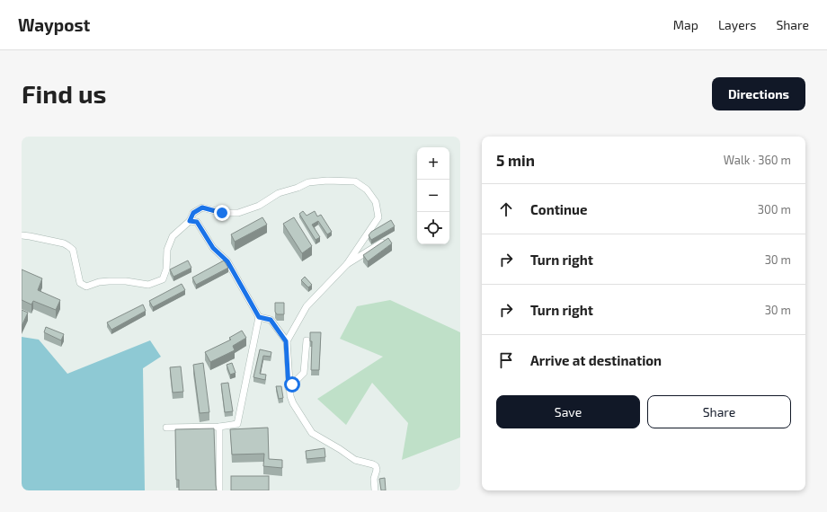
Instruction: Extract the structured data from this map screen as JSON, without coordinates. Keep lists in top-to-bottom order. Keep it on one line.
{"page":{"header":"Waypost","nav":["Map","Layers","Share"],"buttons":["Directions",["Save","Share"]],"title":"Find us","heading":["5 min","Walk · 360 m"],"map_buttons":["+","−"],"list":[["Continue","300 m"],["Turn right","30 m"],["Turn right","30 m"],"Arrive at destination"]}}
